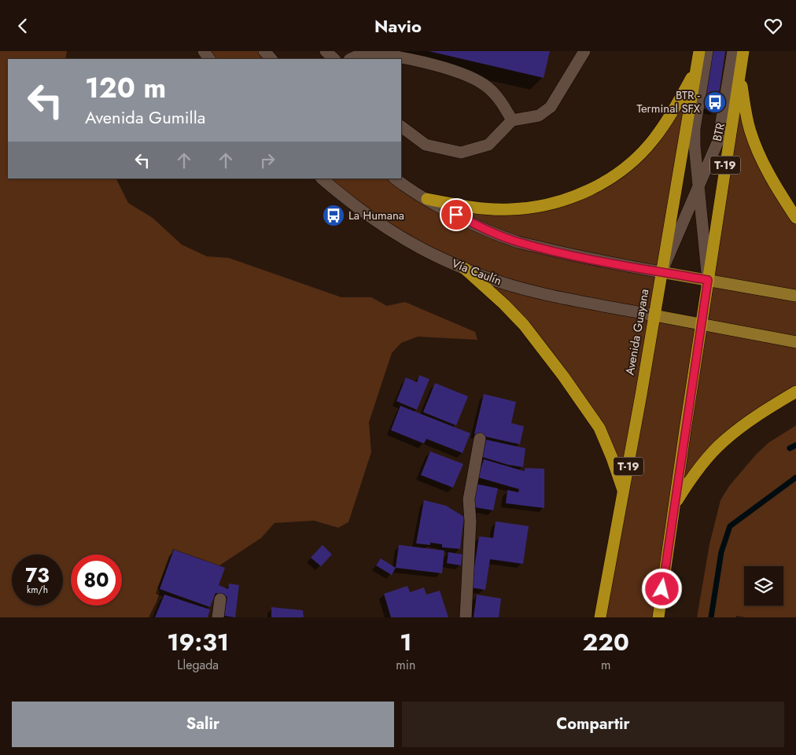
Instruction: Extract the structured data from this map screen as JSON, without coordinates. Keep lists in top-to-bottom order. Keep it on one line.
{"streets":{"highway":["T-19","Avenida Guayana"],"street":["BTR","Vía Caulín"]},"crossings":[["BTR","T-19"],["BTR","Avenida Guayana"],["Vía Caulín","Avenida Guayana"]],"places":{"bus stop":["BTR - Terminal SFX","La Humana"]},"page":{"header":"Navio","turn":["120 m","Avenida Gumilla"],"speed":"73 km/h","limit":"80","eta":["19:31","Llegada","1","min","220","m"],"buttons":["Salir","Compartir"]}}
